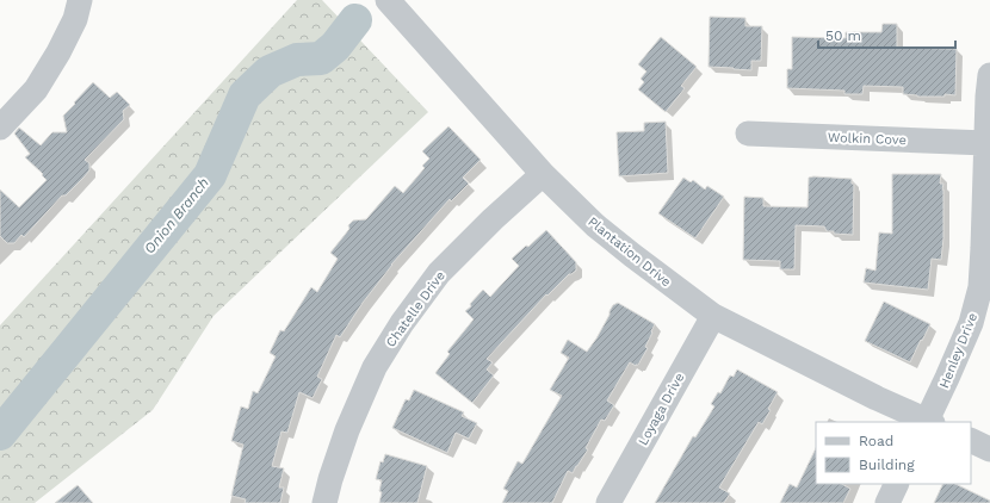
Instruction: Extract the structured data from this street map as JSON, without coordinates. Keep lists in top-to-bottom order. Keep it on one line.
{"streets":{"street":["Wolkin Cove","Plantation Drive","Chatelle Drive","Henley Drive","Loyaga Drive"]},"crossings":[["Wolkin Cove","Henley Drive"],["Plantation Drive","Chatelle Drive"],["Plantation Drive","Henley Drive"],["Plantation Drive","Loyaga Drive"]],"water":["Onion Branch"],"legend":["Road","Building"],"scale_bar":"50 m"}
